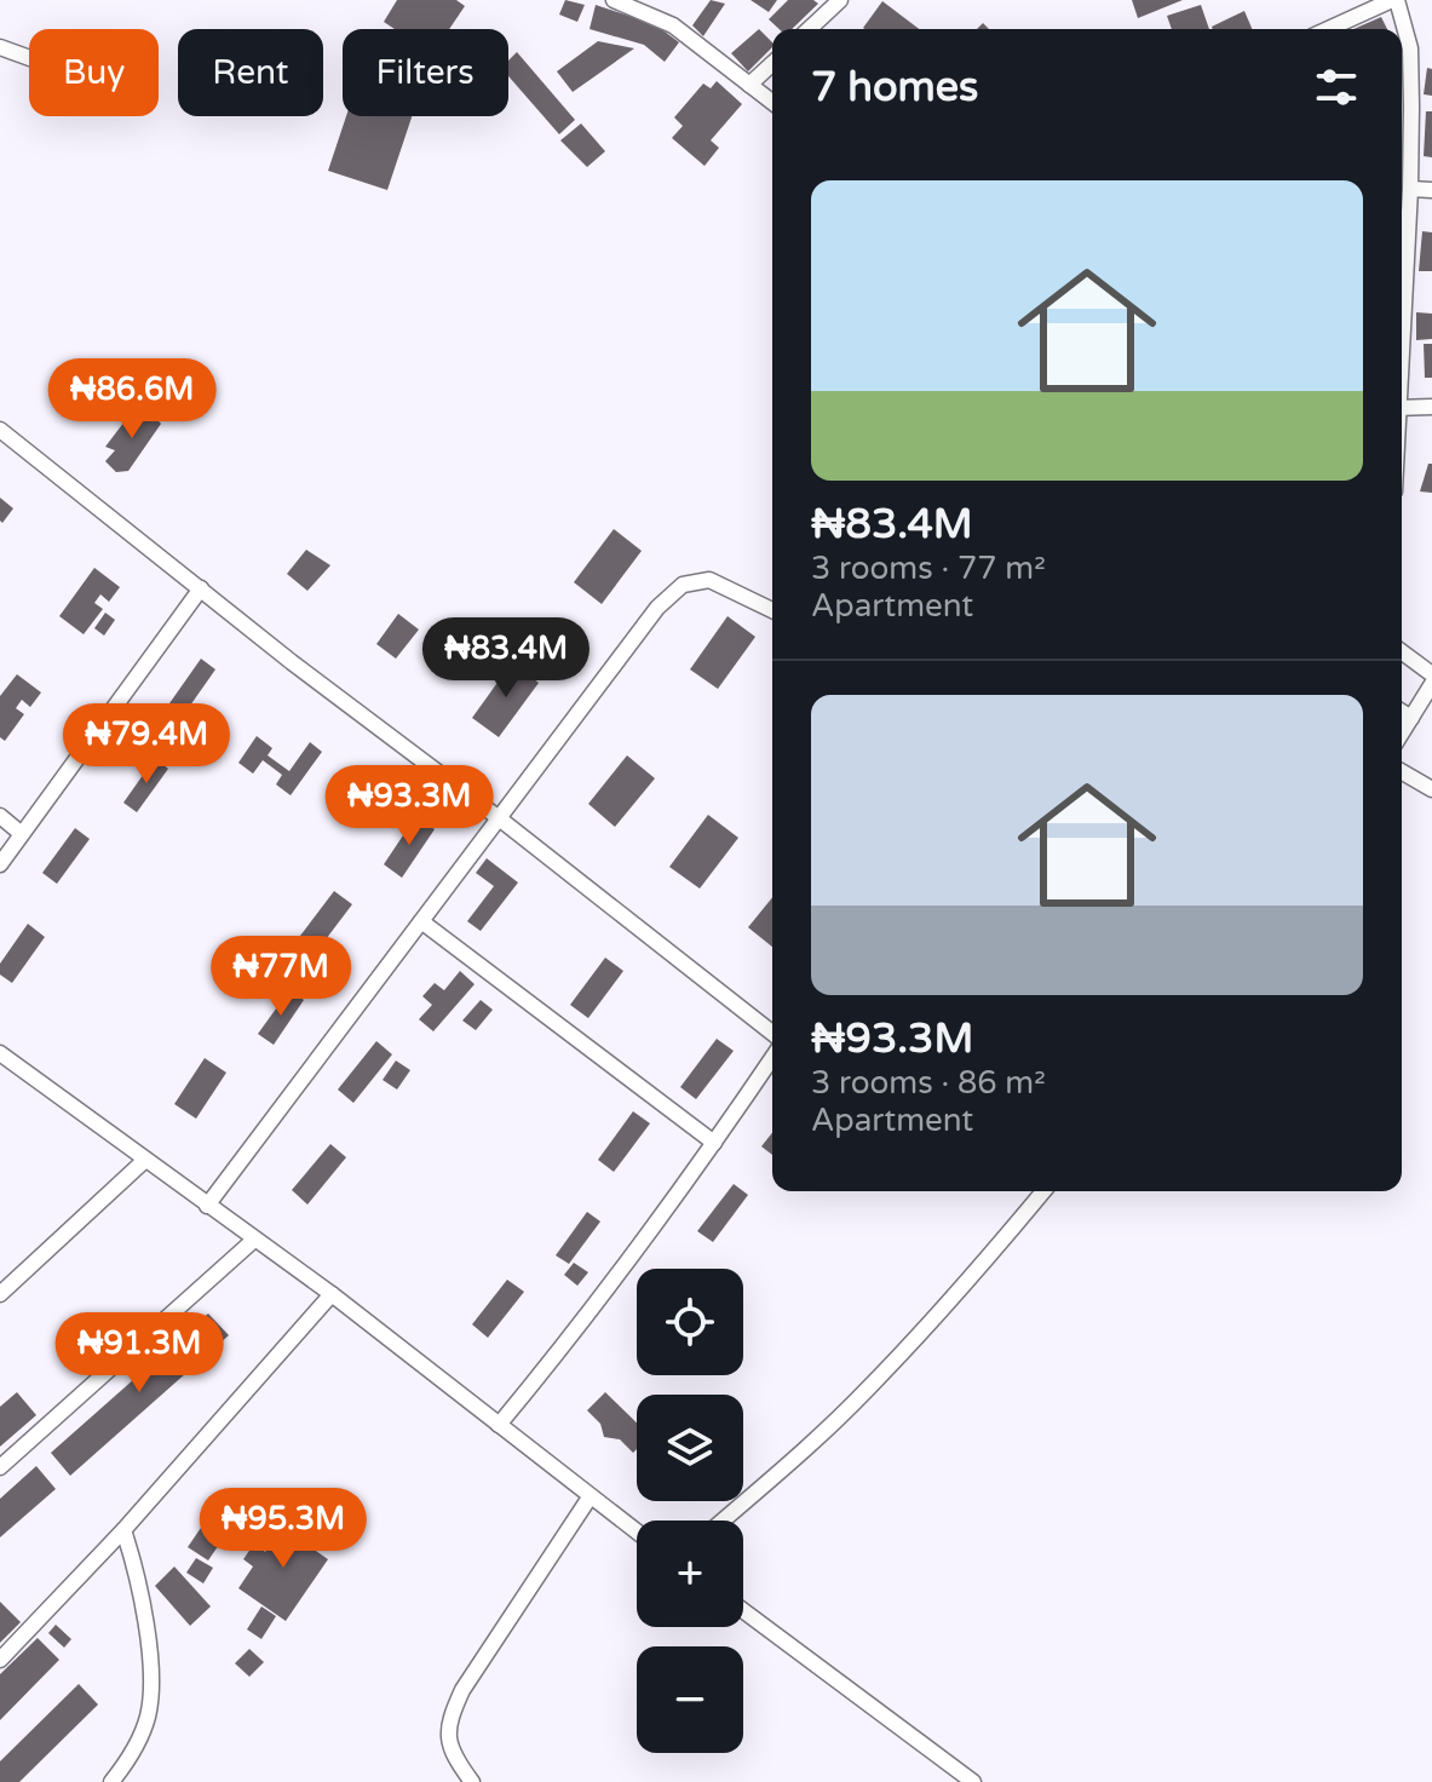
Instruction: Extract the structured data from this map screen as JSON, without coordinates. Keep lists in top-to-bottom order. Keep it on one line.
{"page":{"chip":["Buy","Rent","Filters"],"heading":"7 homes","list":[{"name":"₦83.4M","note":"3 rooms · 77 m² · Apartment"},{"name":"₦93.3M","note":"3 rooms · 86 m² · Apartment"}],"price":["₦86.6M","₦83.4M","₦79.4M","₦93.3M","₦77M","₦91.3M","₦95.3M"],"map_buttons":["+","−"]}}
